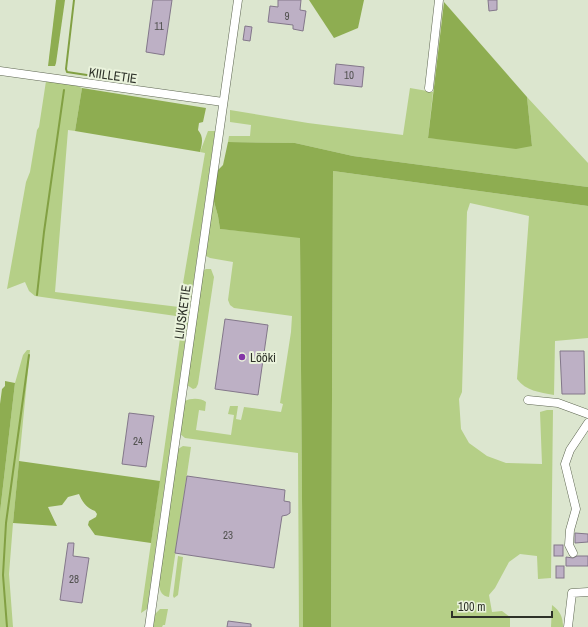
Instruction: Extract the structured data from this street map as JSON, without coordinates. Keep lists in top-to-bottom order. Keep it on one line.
{"streets":{"street":["KIILLETIE","LIUSKETIE"]},"crossings":[["KIILLETIE","LIUSKETIE"]],"places":["Lööki"],"house_numbers":["9","11","10","24","23","28"],"scale_bar":"100 m"}
